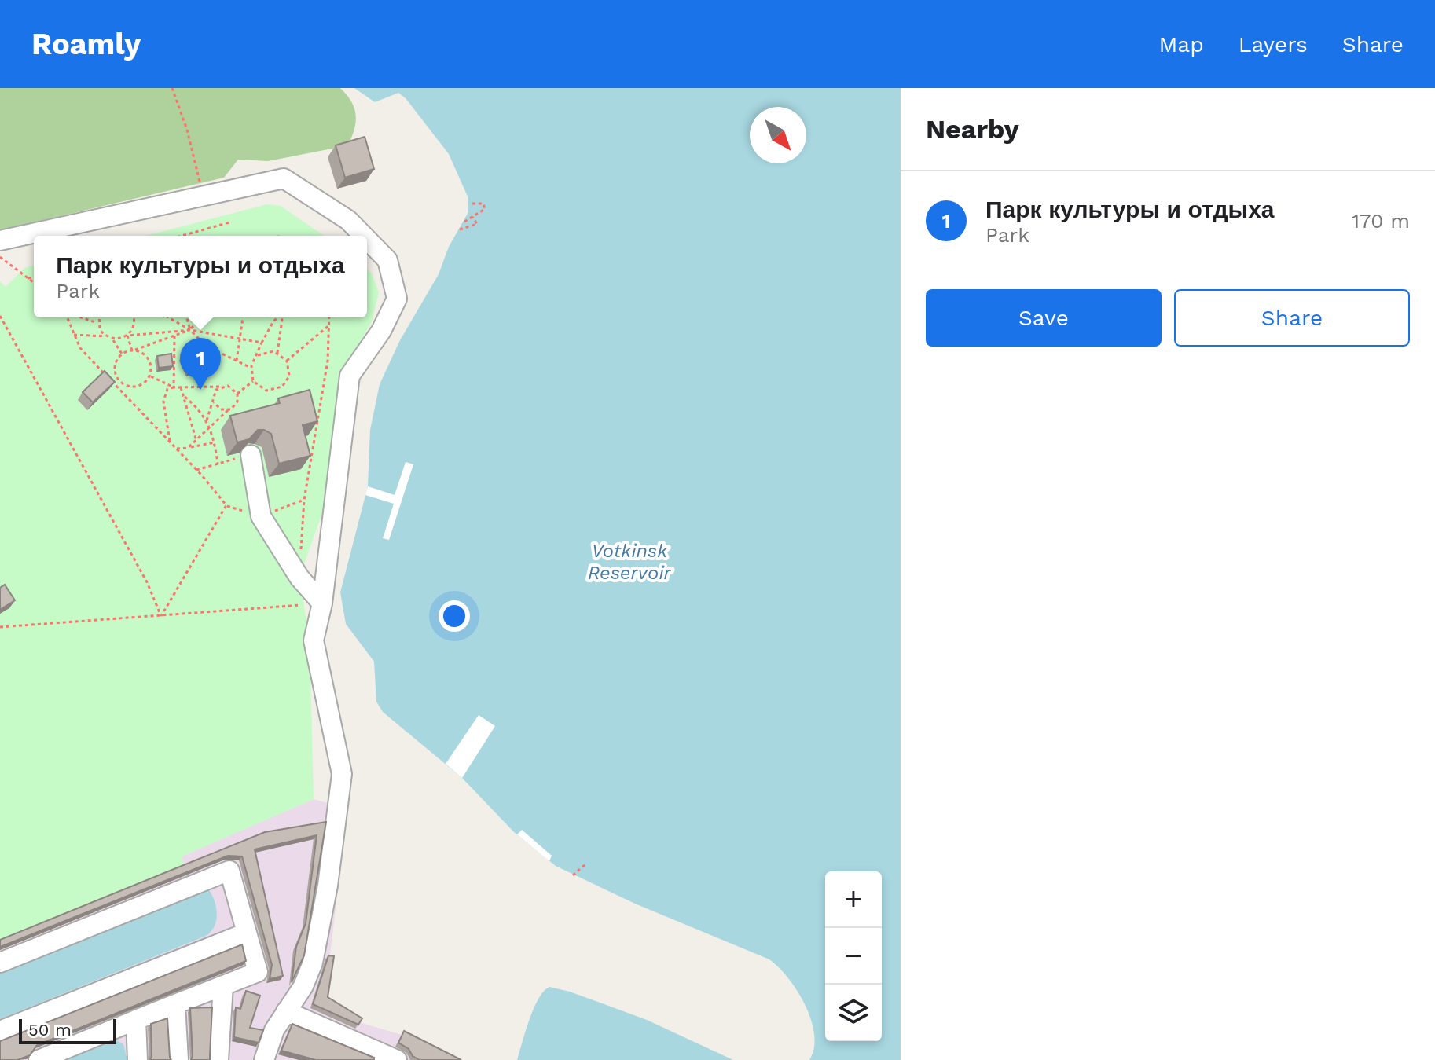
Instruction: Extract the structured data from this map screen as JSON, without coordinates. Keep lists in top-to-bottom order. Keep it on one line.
{"water":["Votkinsk Reservoir"],"scale_bar":"50 m","north":"bottom right","page":{"header":"Roamly","nav":["Map","Layers","Share"],"heading":"Nearby","list":[{"mark":"1","name":"Парк культуры и отдыха","note":"Park","value":"170 m"}],"popup":["Парк культуры и отдыха","Park"],"buttons":["Save","Share"],"pins":"1","map_buttons":["+","−"],"scale":"50 m"}}
